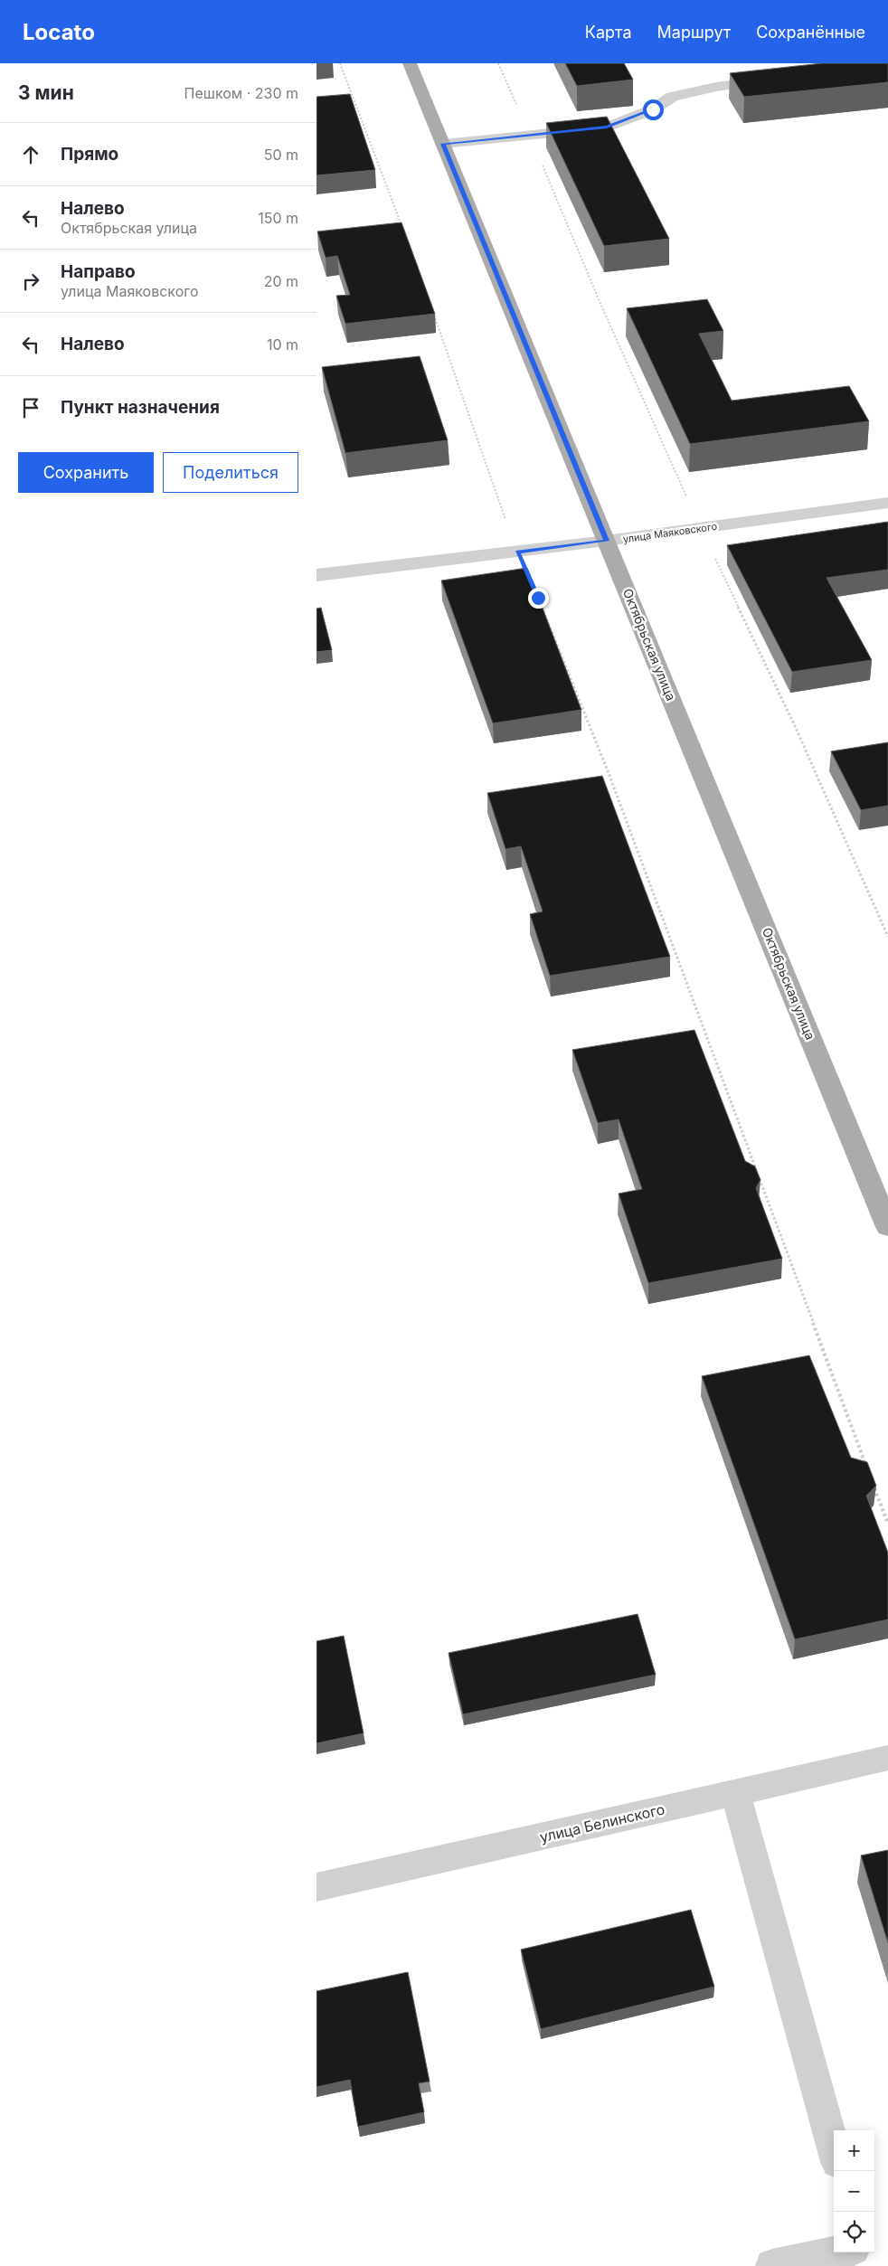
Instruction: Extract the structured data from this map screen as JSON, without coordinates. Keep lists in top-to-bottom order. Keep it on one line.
{"streets":{"main road":["Октябрьская улица"],"street":["улица Маяковского","улица Белинского"]},"crossings":[["улица Маяковского","Октябрьская улица"]],"page":{"header":"Locato","nav":["Карта","Маршрут","Сохранённые"],"heading":["3 мин","Пешком · 230 m"],"list":[["Прямо","50 m"],["Налево","Октябрьская улица","150 m"],["Направо","улица Маяковского","20 m"],["Налево","10 m"],"Пункт назначения"],"buttons":["Сохранить","Поделиться"],"map_buttons":["+","−"]}}
